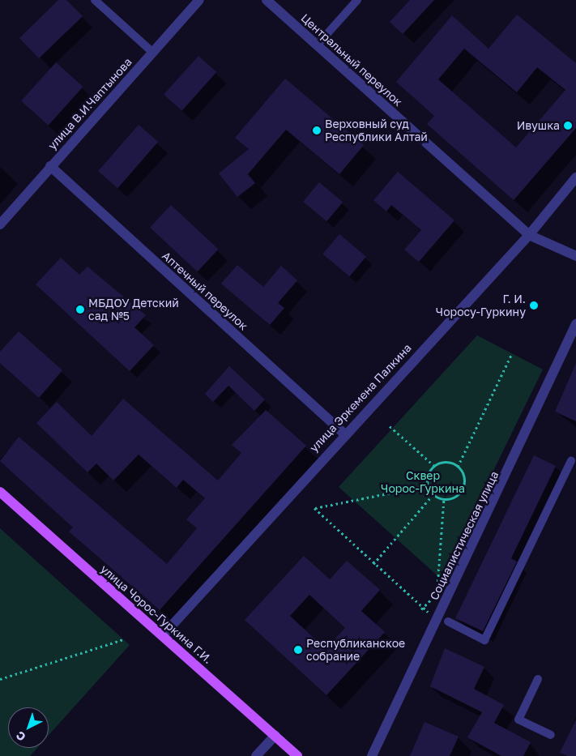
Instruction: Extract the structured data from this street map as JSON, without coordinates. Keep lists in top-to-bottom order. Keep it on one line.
{"streets":{"main road":["улица Чорос-Гуркина Г.И."],"street":["Центральный переулок","улица В.И.Чаптынова","Аптечный переулок","улица Эркемена Палкина","Социалистическая улица"]},"crossings":[["Центральный переулок","улица Эркемена Палкина"],["улица В.И.Чаптынова","Аптечный переулок"],["Аптечный переулок","улица Эркемена Палкина"],["улица Эркемена Палкина","улица Чорос-Гуркина Г.И."]],"parks":["Сквер Чорос-Гуркина"],"places":["Ивушка","Верховный суд Республики Алтай","Г. И. Чоросу-Гуркину","МБДОУ Детский сад №5","Республиканское собрание"],"north":"bottom left"}
